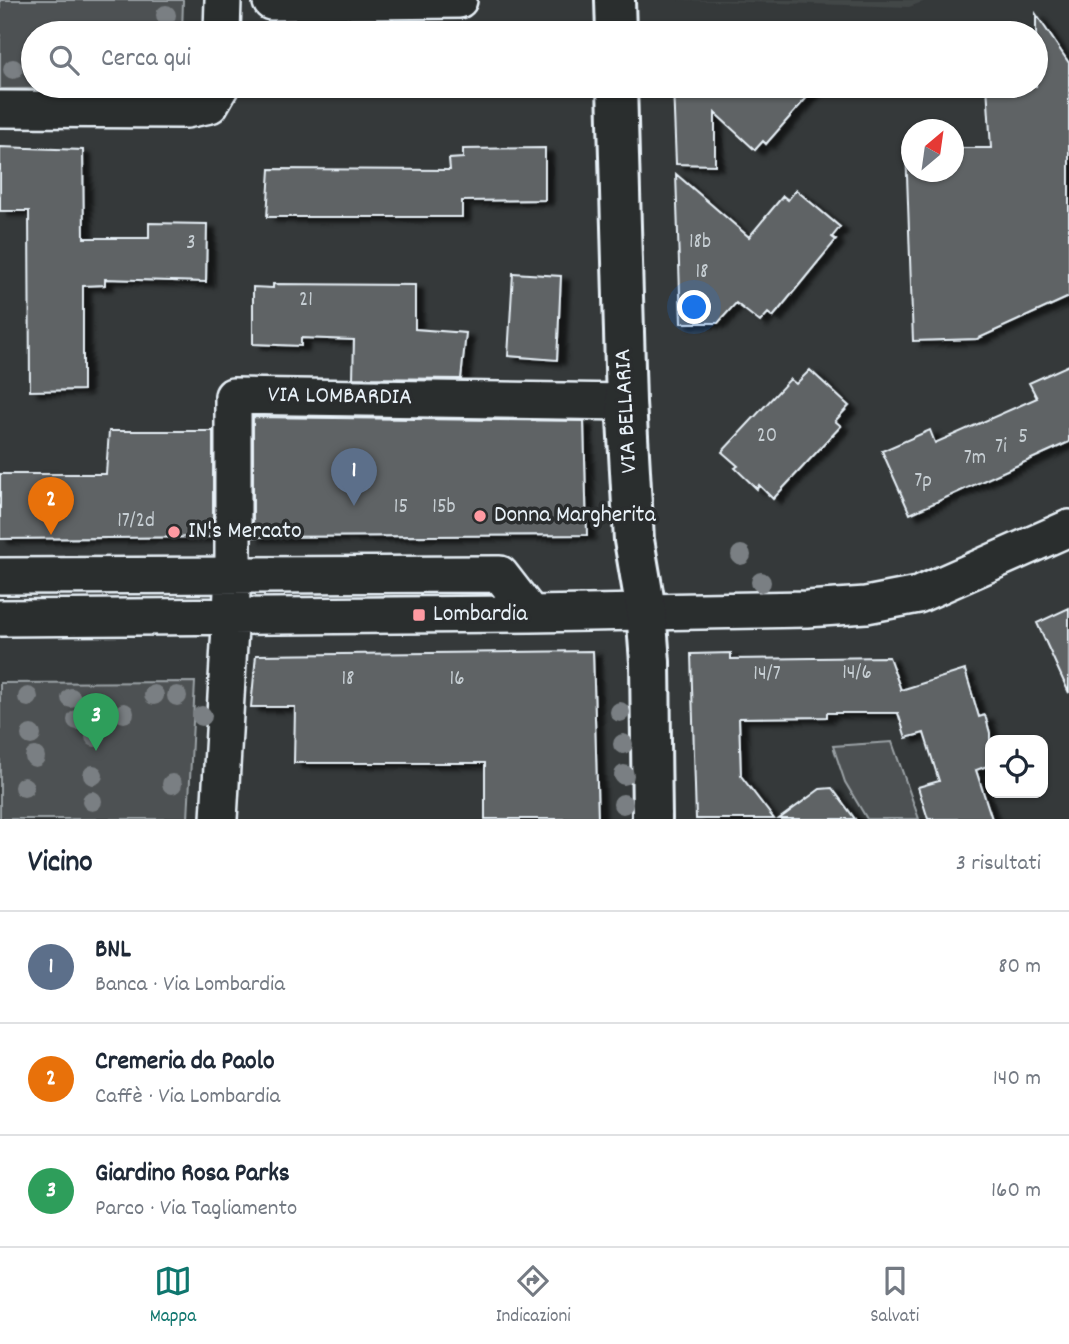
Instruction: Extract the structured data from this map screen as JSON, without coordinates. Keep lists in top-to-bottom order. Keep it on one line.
{"streets":{"street":["VIA LOMBARDIA","VIA BELLARIA"]},"crossings":[["VIA LOMBARDIA","VIA BELLARIA"]],"places":{"other":["Donna Margherita","IN's Mercato"],"transit":["Lombardia"]},"house_numbers":["18b","3","18","21","20","5","7i","7m","7p","15","15b","17/2d","14/6","14/7","18","16"],"north":"top right","page":{"search":"Cerca qui","pins":["1","2","3"],"heading":["Vicino","3 risultati"],"list":[{"mark":"1","name":"BNL","note":"Banca · Via Lombardia","value":"80 m"},{"mark":"2","name":"Cremeria da Paolo","note":"Caffè · Via Lombardia","value":"140 m"},{"mark":"3","name":"Giardino Rosa Parks","note":"Parco · Via Tagliamento","value":"160 m"}],"nav":["Mappa","Indicazioni","Salvati"]}}
